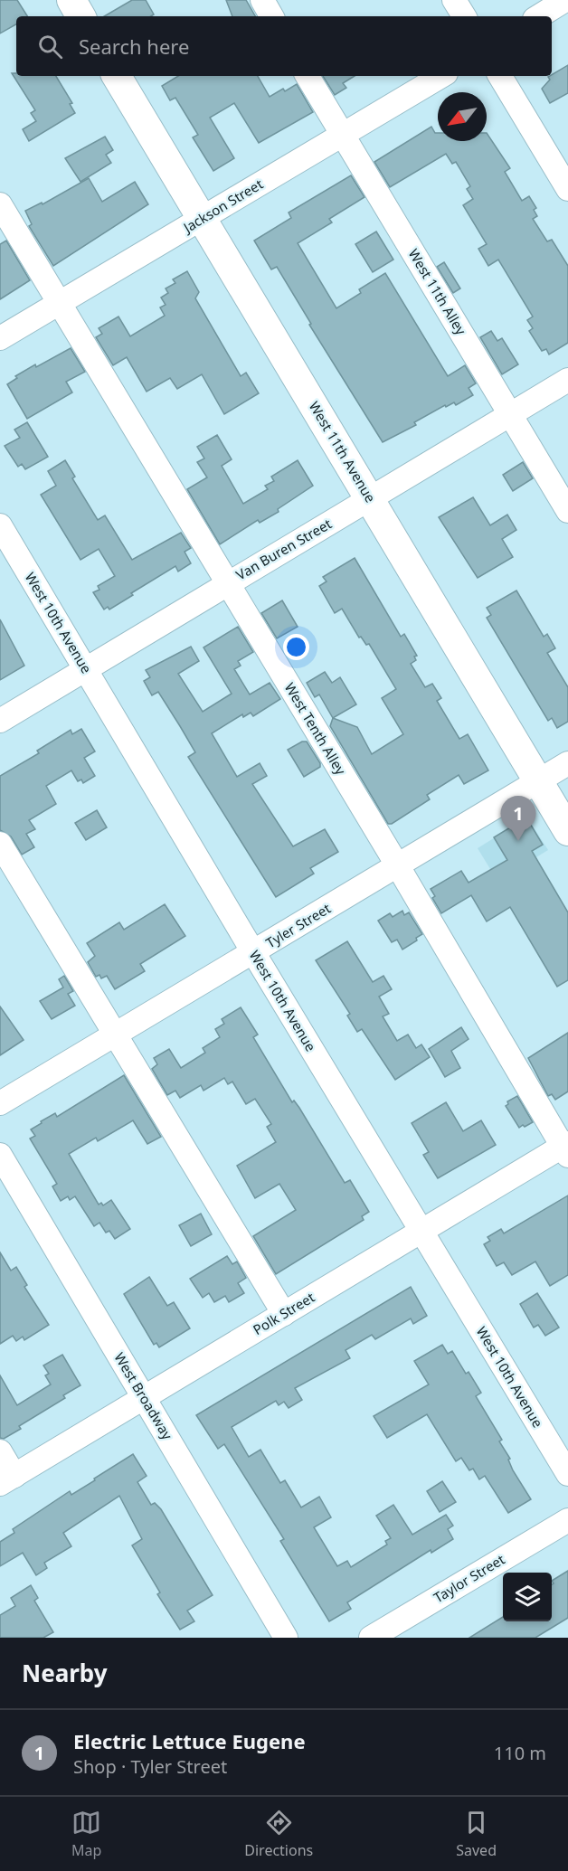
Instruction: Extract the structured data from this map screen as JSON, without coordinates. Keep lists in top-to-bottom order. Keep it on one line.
{"streets":{"main road":["West 11th Avenue"],"street":["Jackson Street","West 11th Alley","Van Buren Street","West 10th Avenue","West Tenth Alley","Tyler Street","Polk Street","West Broadway","Taylor Street"]},"crossings":[["Jackson Street","West 11th Alley"],["Jackson Street","West 11th Avenue"],["Jackson Street","West Tenth Alley"],["West 11th Alley","Van Buren Street"],["West 11th Avenue","Van Buren Street"],["West 11th Avenue","Tyler Street"],["Van Buren Street","West 10th Avenue"],["Van Buren Street","West Tenth Alley"],["West 10th Avenue","Tyler Street"],["West 10th Avenue","Polk Street"],["West Tenth Alley","Tyler Street"],["West Tenth Alley","Polk Street"],["Polk Street","West Broadway"]],"north":"bottom left","page":{"search":"Search here","pins":"1","heading":"Nearby","list":[{"mark":"1","name":"Electric Lettuce Eugene","note":"Shop · Tyler Street","value":"110 m"}],"nav":["Map","Directions","Saved"]}}
